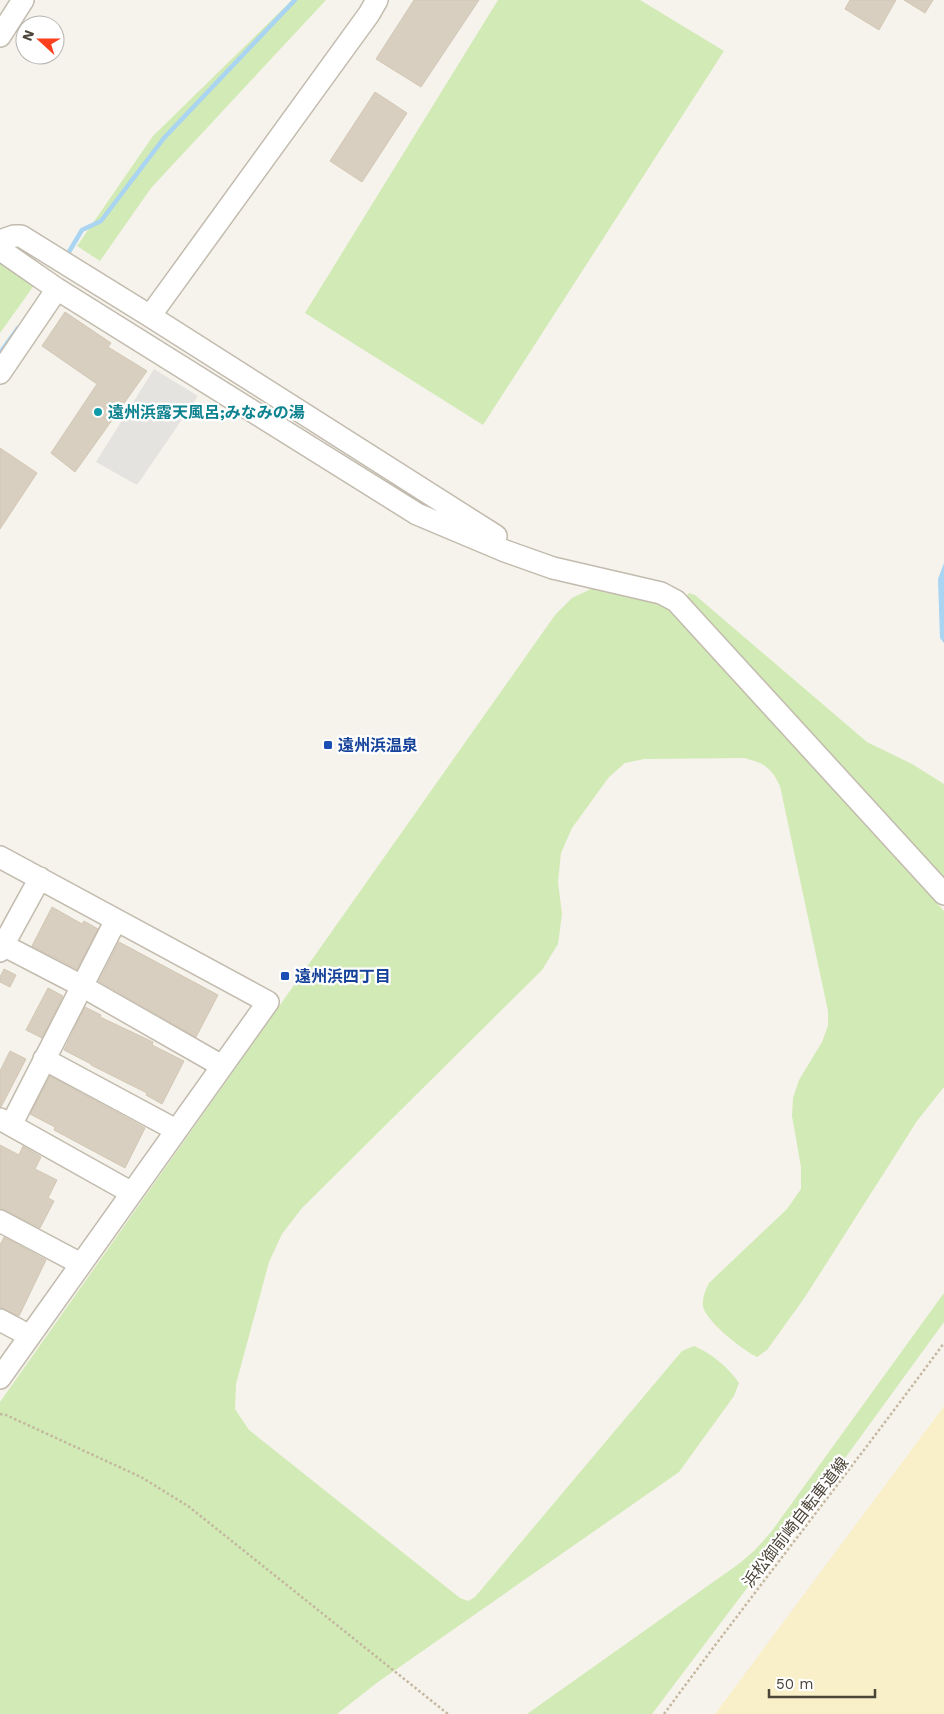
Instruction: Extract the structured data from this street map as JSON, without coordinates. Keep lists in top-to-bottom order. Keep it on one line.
{"streets":{"path":["浜松御前崎自転車道線"]},"places":{"other":["遠州浜露天風呂;みなみの湯"],"transit":["遠州浜温泉","遠州浜四丁目"]},"scale_bar":"50 m","north":"left"}
